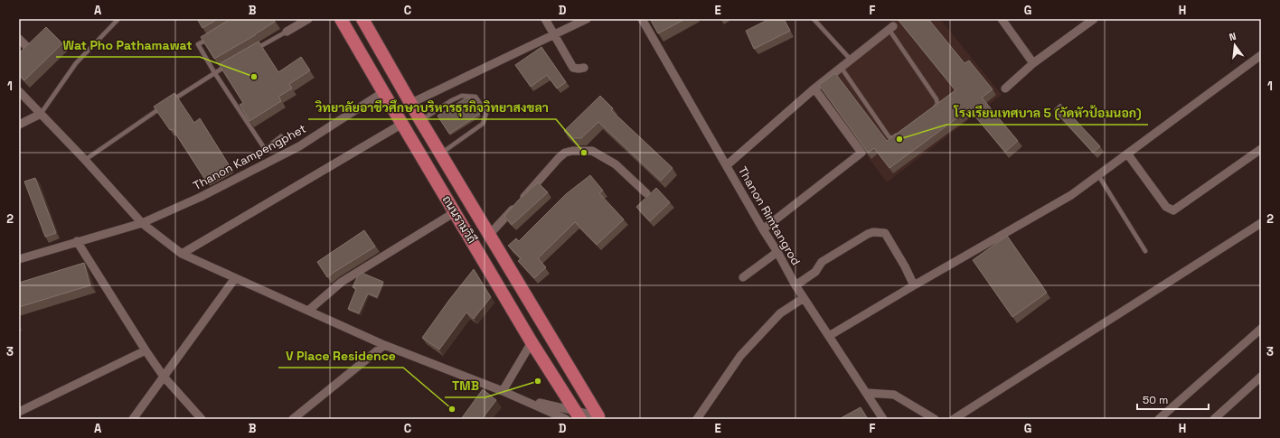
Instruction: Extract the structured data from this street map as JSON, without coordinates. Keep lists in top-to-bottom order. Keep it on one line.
{"streets":{"main road":["ถนนรามวิถี"],"street":["Thanon Kampengphet","Thanon Rimtangrod"]},"crossings":[["Thanon Kampengphet","ถนนรามวิถี"]],"places":["Wat Pho Pathamawat","โรงเรียนเทศบาล 5 (วัดหัวป้อมนอก)","วิทยาลัยอาชีวศึกษาบริหารธุรกิจวิทยาสงขลา","TMB","V Place Residence"],"scale_bar":"50 m","north":"top","grid":{"columns":["A","B","C","D","E","F","G","H"],"rows":["1","2","3"]}}
